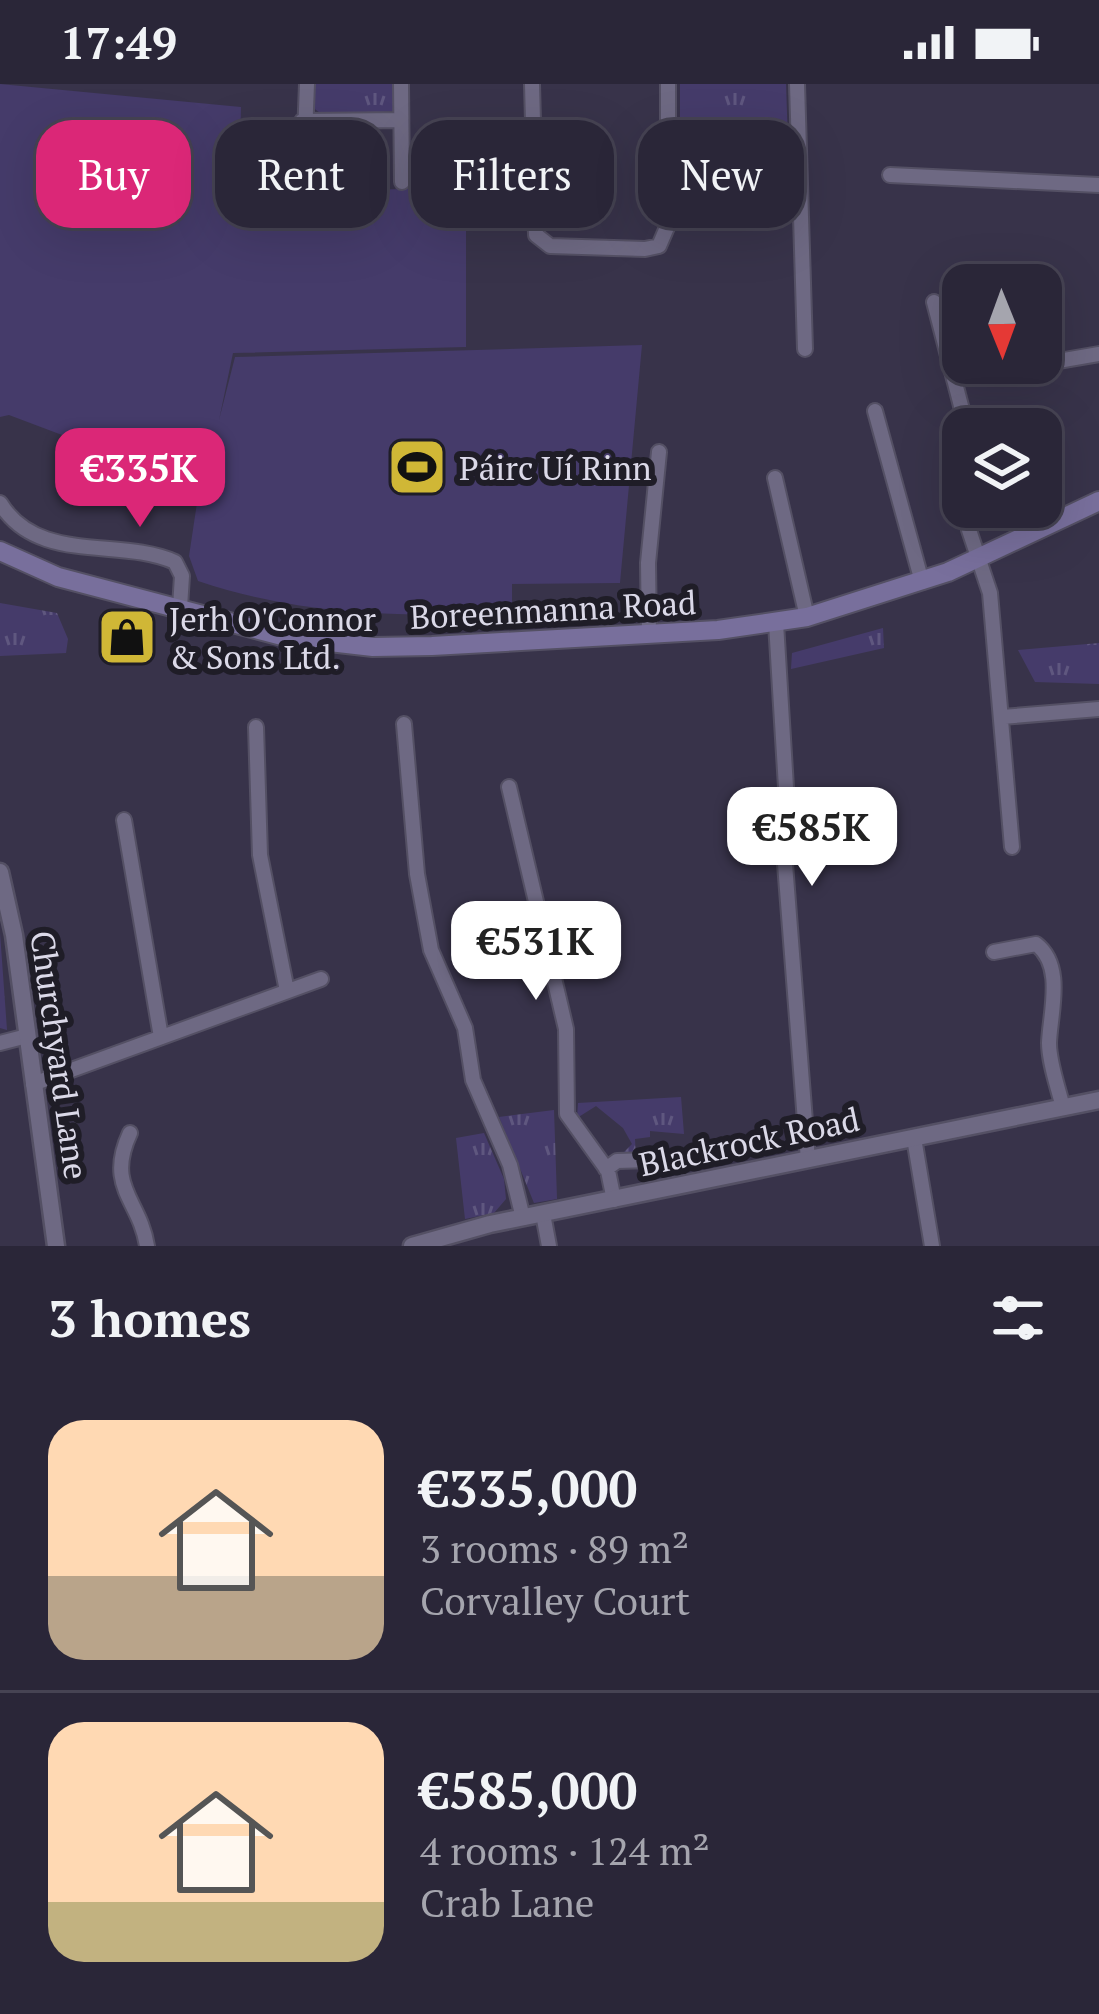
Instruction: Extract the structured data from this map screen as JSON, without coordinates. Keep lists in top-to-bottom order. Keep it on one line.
{"streets":{"main road":["Boreenmanna Road"],"street":["Churchyard Lane","Blackrock Road"]},"places":{"sports":["Páirc Uí Rinn"],"shop":["Jerh O'Connor & Sons Ltd."]},"north":"bottom","page":{"status":"17:49","chip":["Buy","Rent","Filters","New"],"price":["€335K","€585K","€531K"],"heading":"3 homes","list":[{"name":"€335,000","note":"3 rooms · 89 m² · Corvalley Court"},{"name":"€585,000","note":"4 rooms · 124 m² · Crab Lane"}]}}
